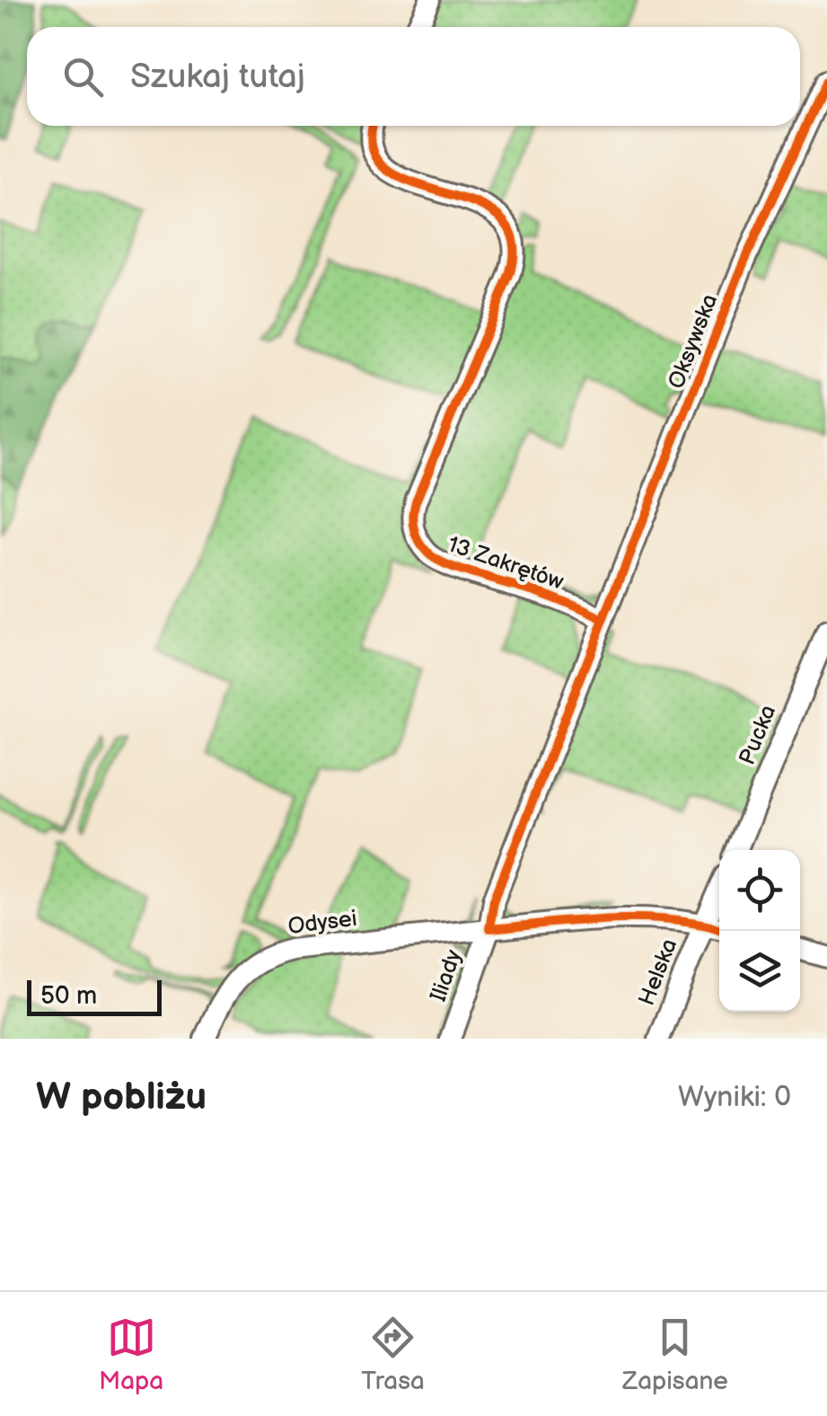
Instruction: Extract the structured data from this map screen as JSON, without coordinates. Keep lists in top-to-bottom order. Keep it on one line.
{"streets":{"street":["Oksywska","13 Zakrętów","Pucka","Odysei","Helska","Iliady"]},"crossings":[["Oksywska","13 Zakrętów"],["Odysei","Iliady"]],"scale_bar":"50 m","page":{"search":"Szukaj tutaj","scale":"50 m","heading":["W pobliżu","Wyniki: 0"],"nav":["Mapa","Trasa","Zapisane"]}}
